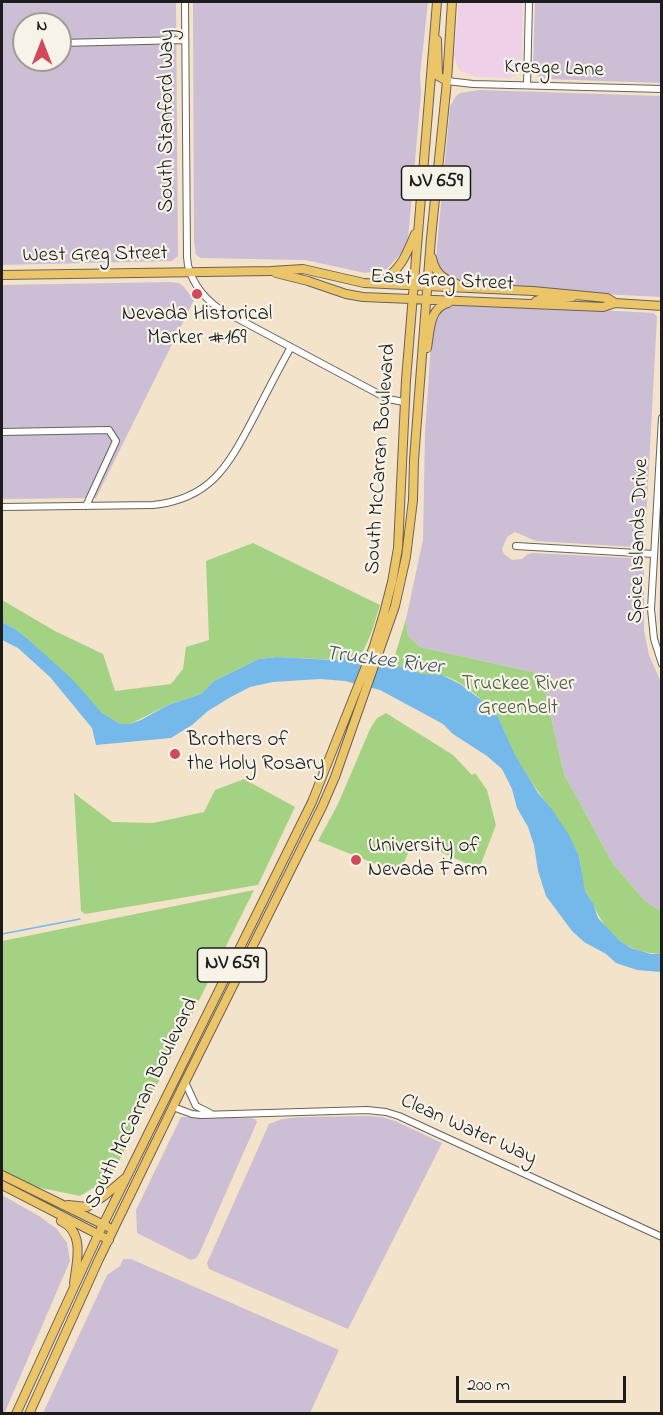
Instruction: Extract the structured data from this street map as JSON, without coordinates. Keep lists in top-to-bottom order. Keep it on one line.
{"streets":{"main road":["NV 659","West Greg Street","East Greg Street","South McCarran Boulevard"],"street":["Kresge Lane","South Stanford Way","Spice Islands Drive","Clean Water Way"]},"crossings":[["Kresge Lane","South McCarran Boulevard"],["South Stanford Way","West Greg Street"],["South Stanford Way","East Greg Street"],["South Stanford Way","South McCarran Boulevard"],["West Greg Street","East Greg Street"],["East Greg Street","South McCarran Boulevard"],["South McCarran Boulevard","Clean Water Way"]],"water":["Truckee River"],"parks":["Truckee River Greenbelt"],"places":["Nevada Historical Marker #169","Brothers of the Holy Rosary","University of Nevada Farm"],"scale_bar":"200 m","north":"top"}
